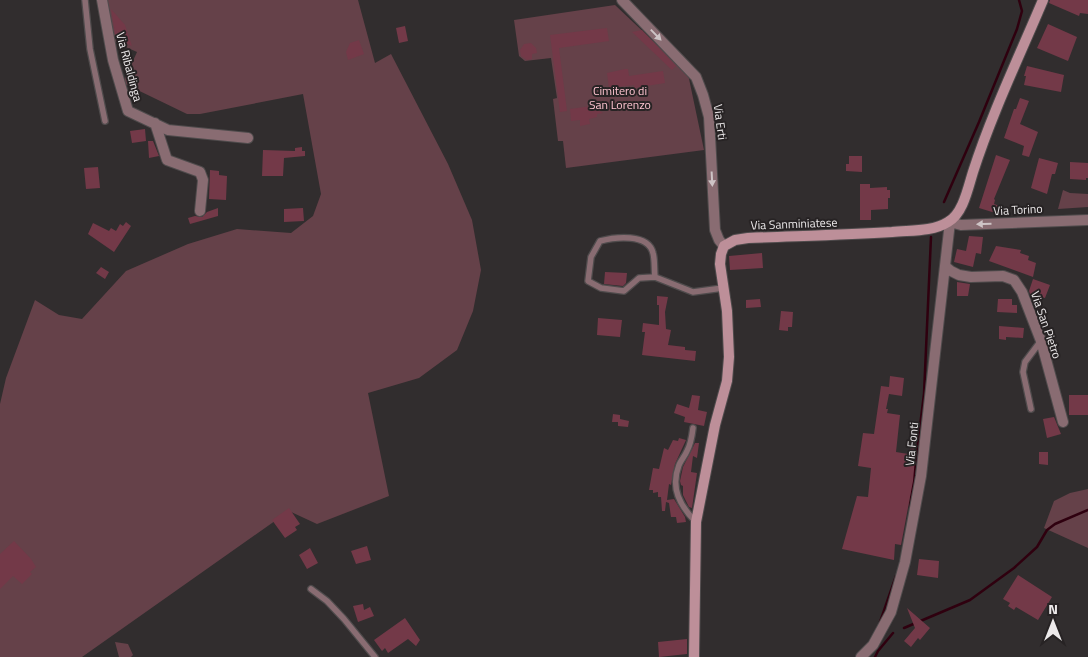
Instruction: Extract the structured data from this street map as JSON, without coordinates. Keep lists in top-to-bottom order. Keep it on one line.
{"streets":{"main road":["Via Sanminiatese"],"street":["Via Ribaldinga","Via Erti","Via Torino","Via San Pietro","Via Fonti"]},"crossings":[["Via Erti","Via Sanminiatese"],["Via Torino","Via Sanminiatese"],["Via Torino","Via Fonti"],["Via Sanminiatese","Via Fonti"],["Via San Pietro","Via Fonti"]],"one_way":["Via Erti","Via Torino"],"parks":["Cimitero di San Lorenzo"],"north":"top"}
